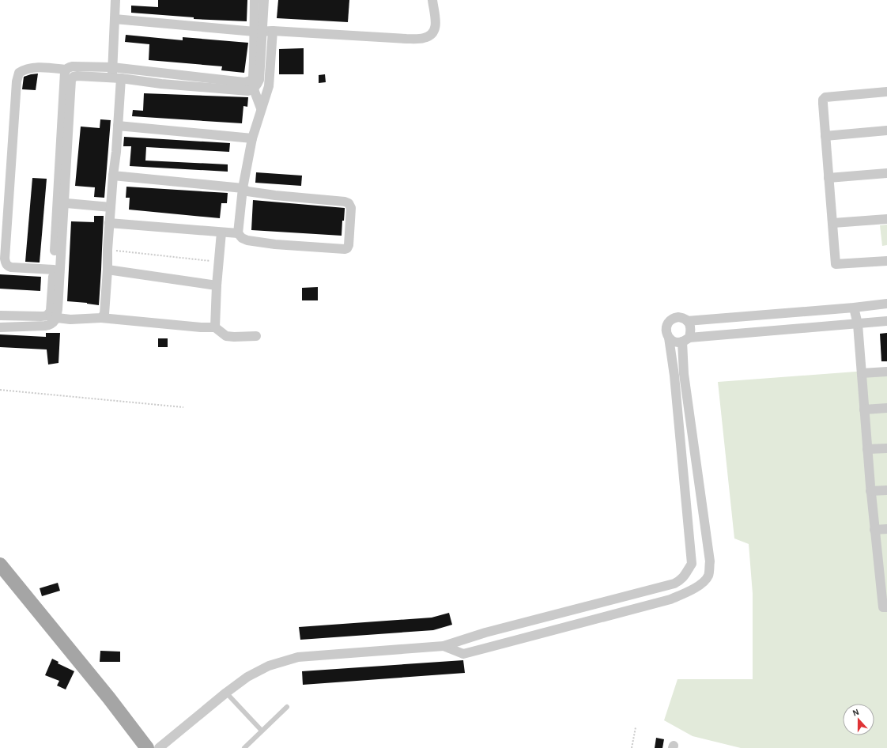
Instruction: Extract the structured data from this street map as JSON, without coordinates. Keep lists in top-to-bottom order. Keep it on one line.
{"north":"top"}
